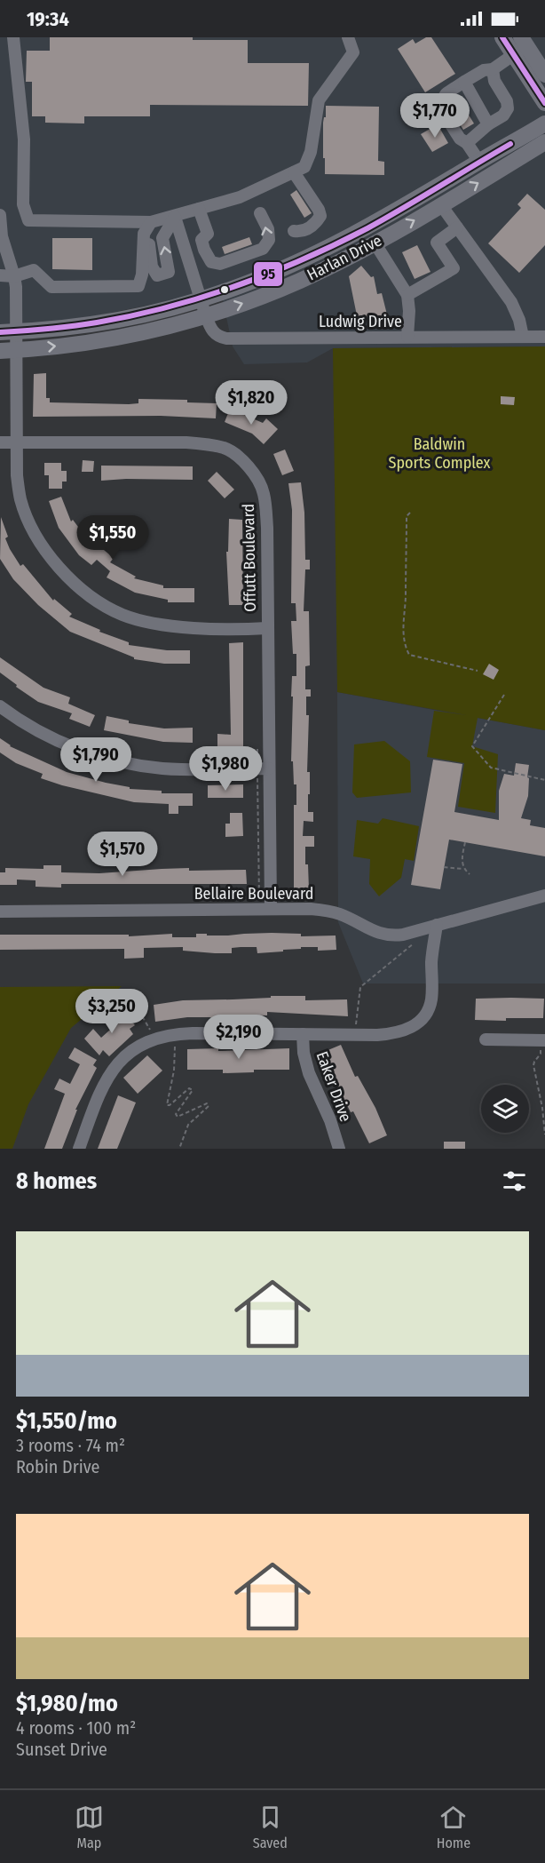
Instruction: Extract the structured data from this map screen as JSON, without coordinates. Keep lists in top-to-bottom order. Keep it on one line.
{"streets":{"main road":["Harlan Drive"],"street":["Ludwig Drive","Offutt Boulevard","Bellaire Boulevard","Eaker Drive"]},"crossings":[["Harlan Drive","Ludwig Drive"],["Offutt Boulevard","Bellaire Boulevard"]],"parks":["Baldwin Sports Complex"],"lines":["transit line 95"],"page":{"status":"19:34","price":["$1,770","$1,820","$1,550","$1,790","$1,980","$1,570","$3,250","$2,190"],"heading":"8 homes","list":[{"name":"$1,550/mo","note":"3 rooms · 74 m² · Robin Drive"},{"name":"$1,980/mo","note":"4 rooms · 100 m² · Sunset Drive"}],"tabs":["Map","Saved","Home"]}}
